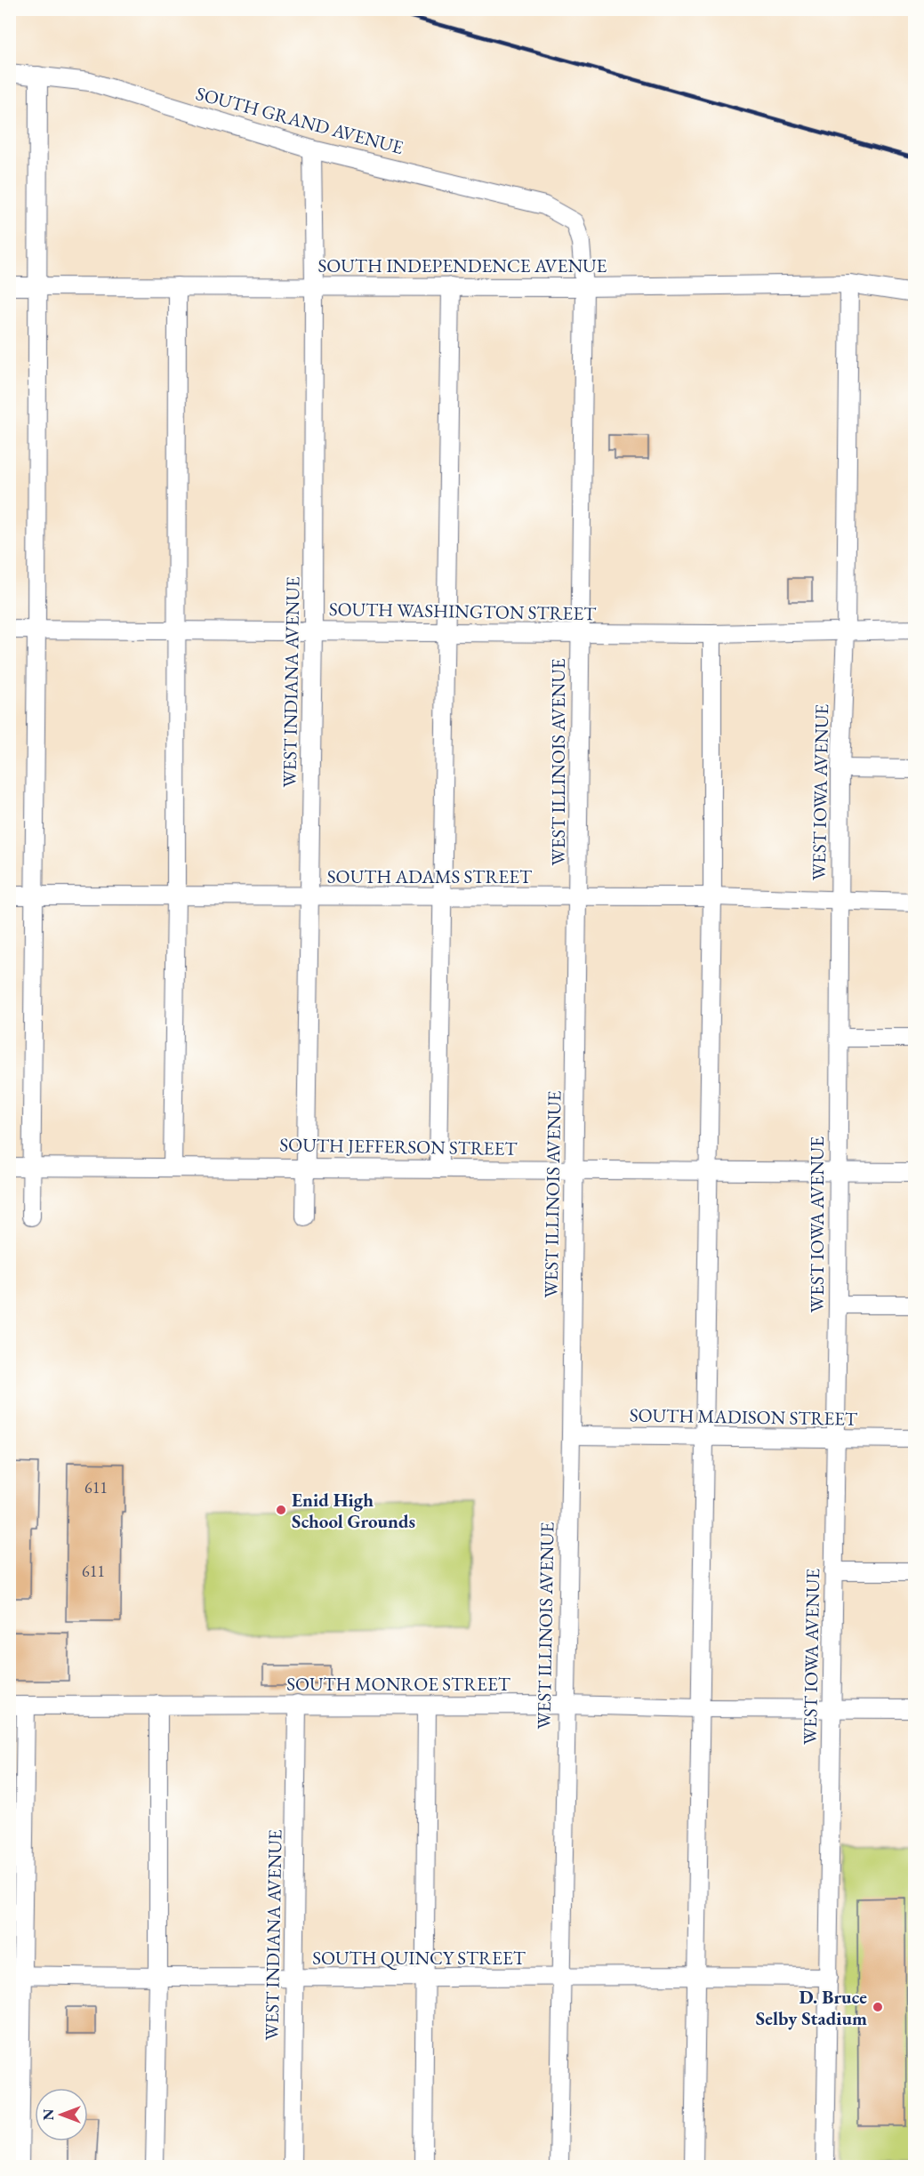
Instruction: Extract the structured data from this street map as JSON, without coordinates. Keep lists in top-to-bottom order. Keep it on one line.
{"streets":{"street":["SOUTH GRAND AVENUE","SOUTH INDEPENDENCE AVENUE","SOUTH WASHINGTON STREET","WEST INDIANA AVENUE","WEST ILLINOIS AVENUE","WEST IOWA AVENUE","SOUTH ADAMS STREET","SOUTH JEFFERSON STREET","SOUTH MADISON STREET","SOUTH MONROE STREET","SOUTH QUINCY STREET"]},"crossings":[["SOUTH GRAND AVENUE","WEST INDIANA AVENUE"],["SOUTH GRAND AVENUE","WEST ILLINOIS AVENUE"],["SOUTH INDEPENDENCE AVENUE","WEST INDIANA AVENUE"],["SOUTH INDEPENDENCE AVENUE","WEST ILLINOIS AVENUE"],["SOUTH INDEPENDENCE AVENUE","WEST IOWA AVENUE"],["SOUTH WASHINGTON STREET","WEST INDIANA AVENUE"],["SOUTH WASHINGTON STREET","WEST ILLINOIS AVENUE"],["SOUTH WASHINGTON STREET","WEST IOWA AVENUE"],["WEST INDIANA AVENUE","SOUTH ADAMS STREET"],["WEST INDIANA AVENUE","SOUTH JEFFERSON STREET"],["WEST INDIANA AVENUE","SOUTH MONROE STREET"],["WEST INDIANA AVENUE","SOUTH QUINCY STREET"],["WEST ILLINOIS AVENUE","SOUTH ADAMS STREET"],["WEST ILLINOIS AVENUE","SOUTH JEFFERSON STREET"],["WEST ILLINOIS AVENUE","SOUTH MADISON STREET"],["WEST ILLINOIS AVENUE","SOUTH MONROE STREET"],["WEST ILLINOIS AVENUE","SOUTH QUINCY STREET"],["WEST IOWA AVENUE","SOUTH ADAMS STREET"],["WEST IOWA AVENUE","SOUTH JEFFERSON STREET"],["WEST IOWA AVENUE","SOUTH MADISON STREET"],["WEST IOWA AVENUE","SOUTH MONROE STREET"],["WEST IOWA AVENUE","SOUTH QUINCY STREET"]],"places":["Enid High School Grounds","D. Bruce Selby Stadium"],"house_numbers":["611","611"],"north":"left"}
